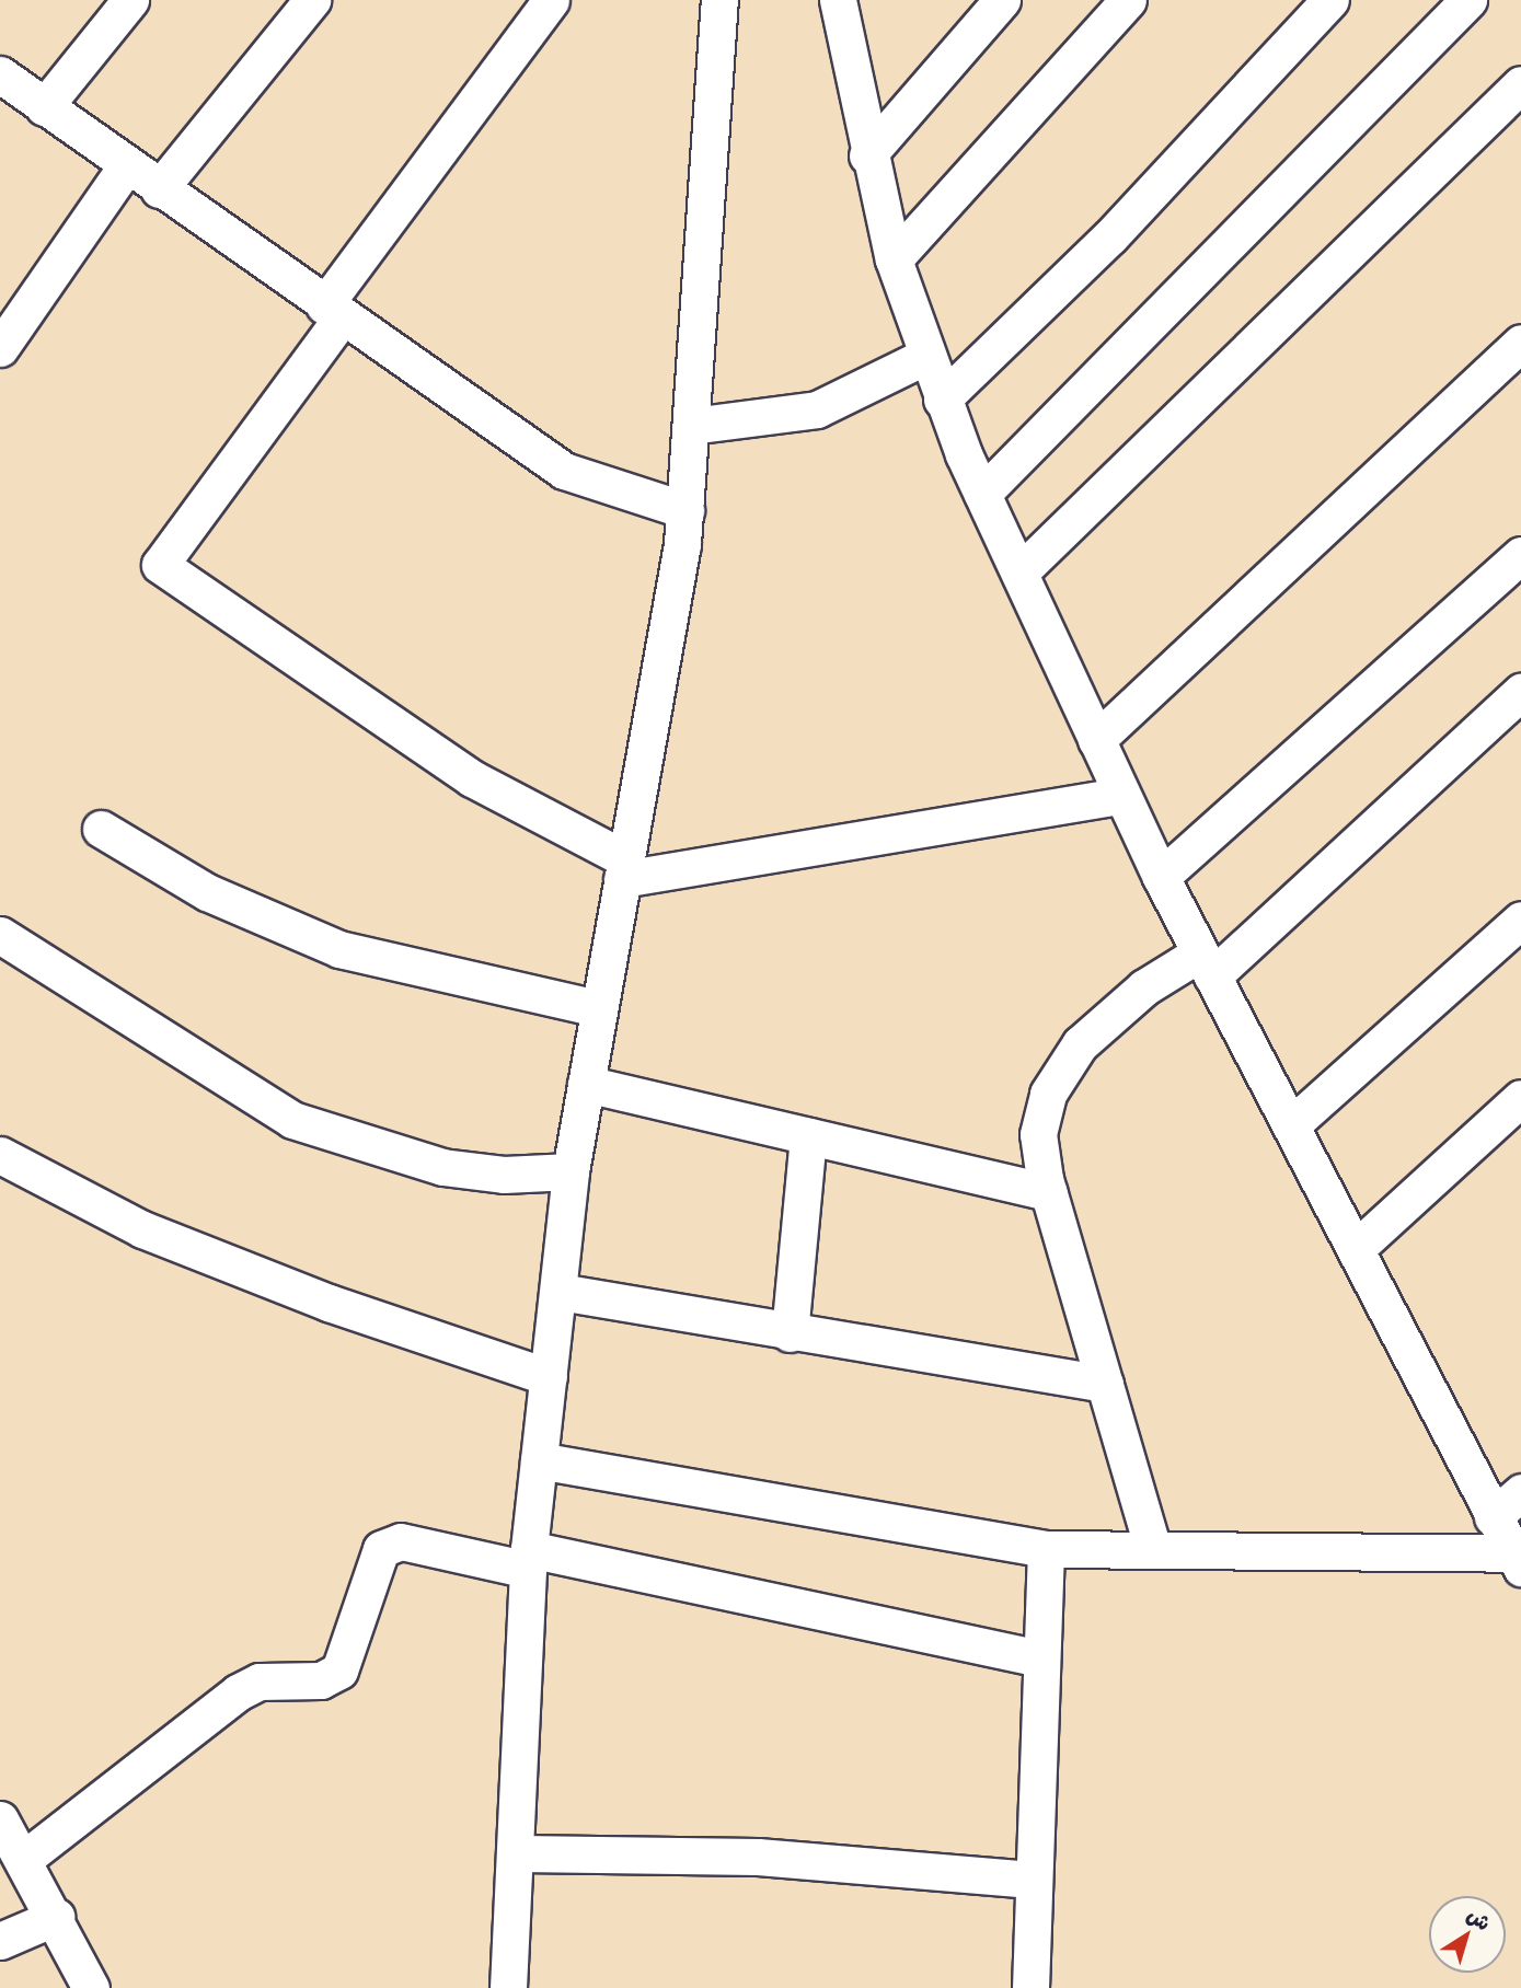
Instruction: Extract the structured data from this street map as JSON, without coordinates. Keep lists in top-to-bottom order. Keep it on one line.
{"north":"top right"}
